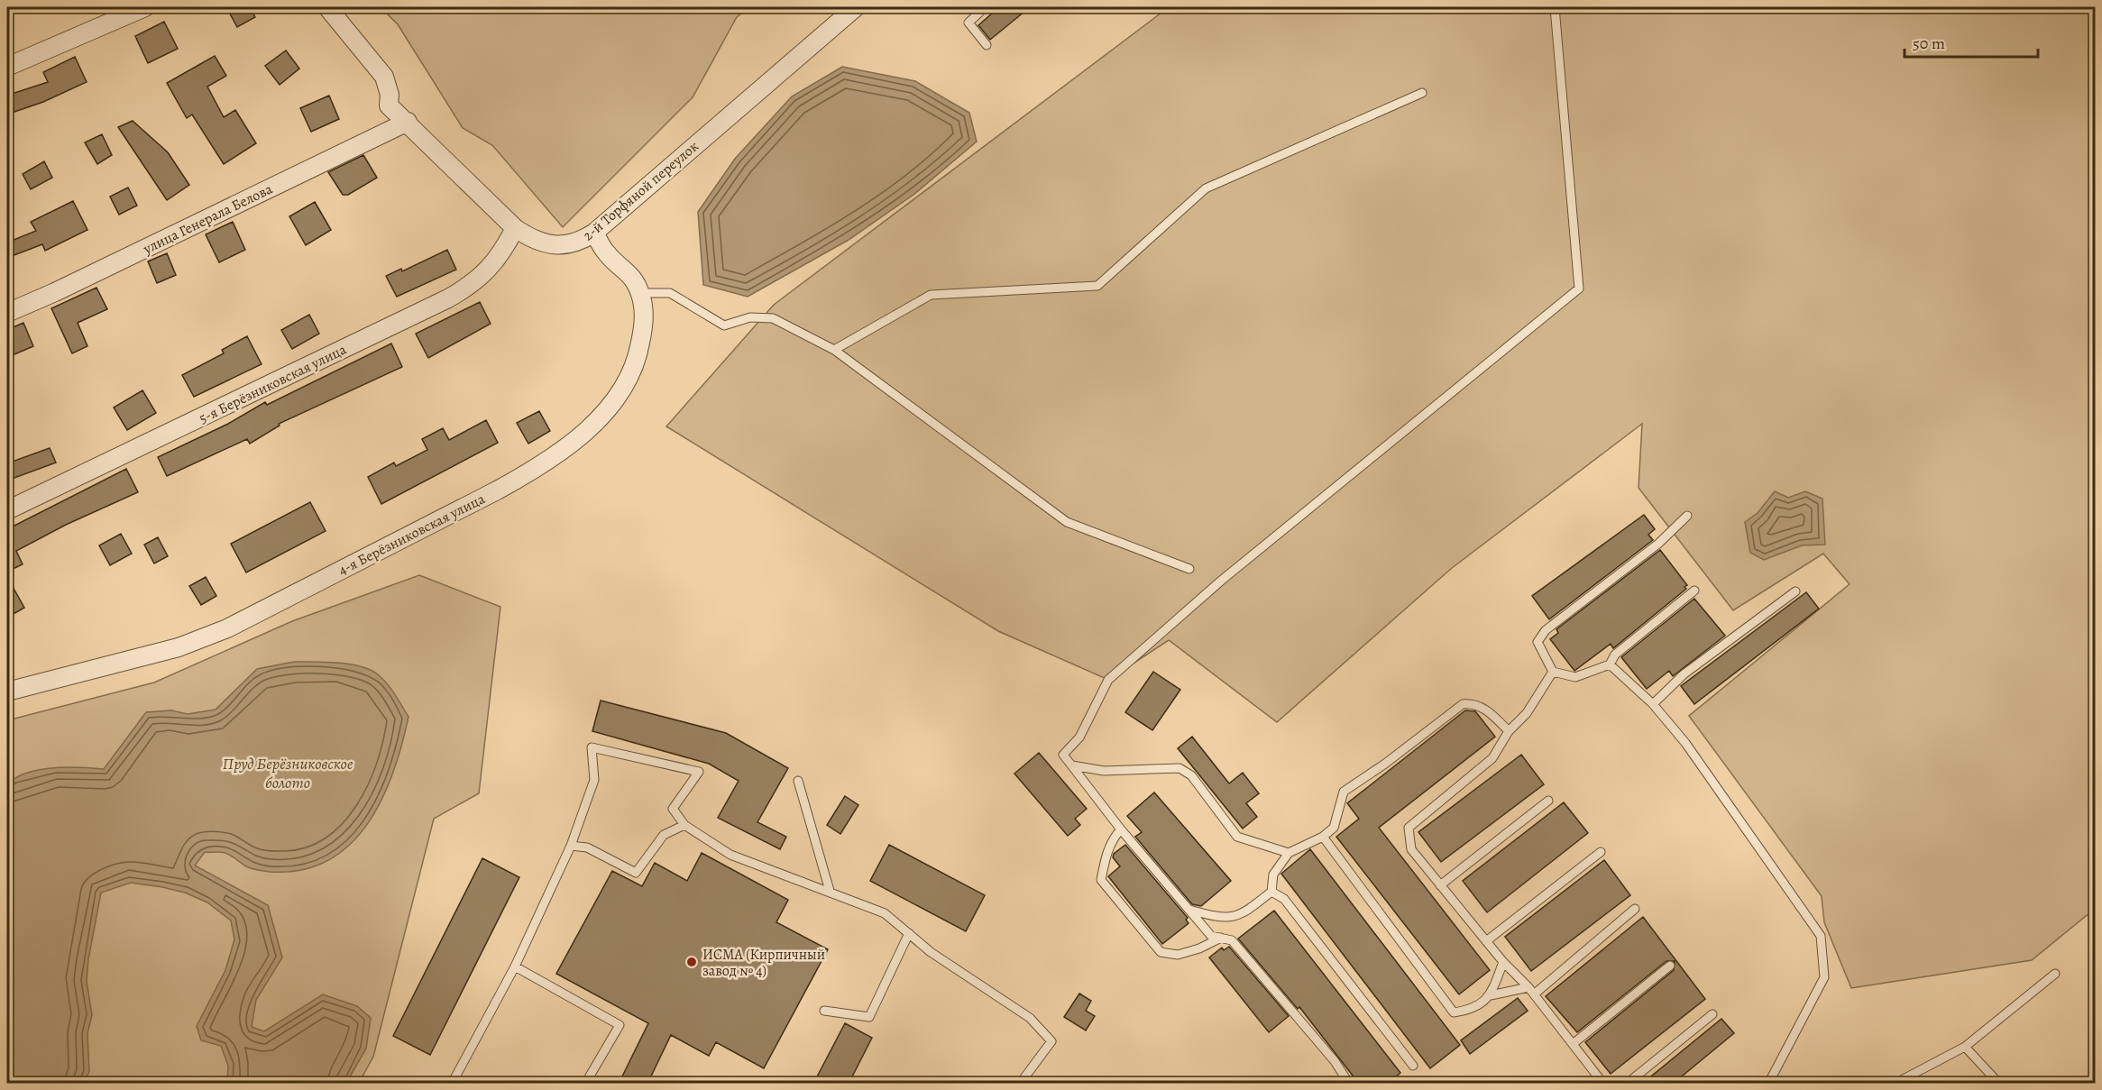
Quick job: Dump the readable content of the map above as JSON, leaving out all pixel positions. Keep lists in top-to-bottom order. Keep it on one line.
{"streets":{"street":["2-й Торфяной переулок","улица Генерала Белова","5-я Берёзниковская улица","4-я Берёзниковская улица"]},"crossings":[["2-й Торфяной переулок","улица Генерала Белова"],["2-й Торфяной переулок","5-я Берёзниковская улица"],["2-й Торфяной переулок","4-я Берёзниковская улица"]],"water":["Пруд Берёзниковское болото"],"places":["ИСМА (Кирпичный завод № 4)"],"scale_bar":"50 m"}
